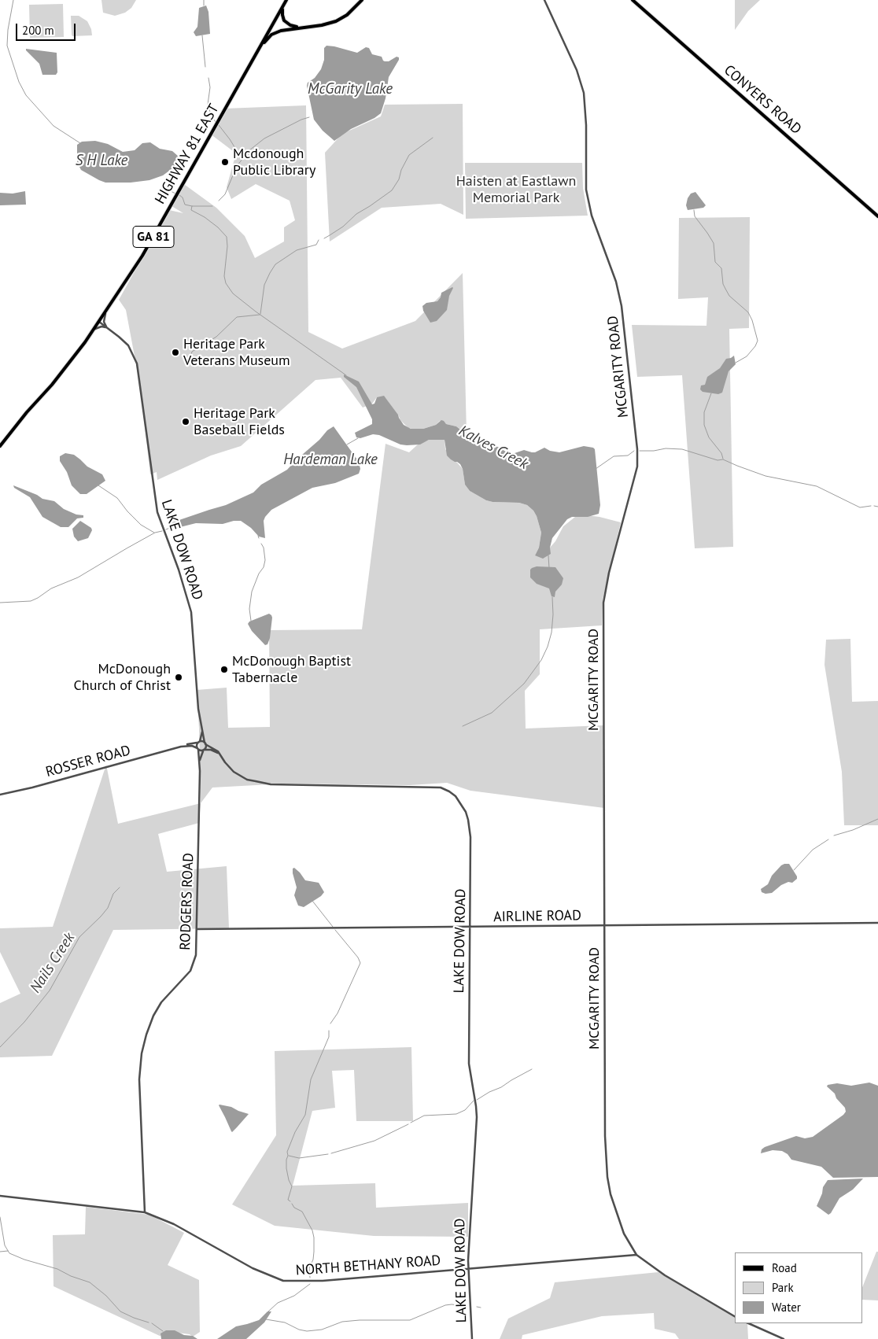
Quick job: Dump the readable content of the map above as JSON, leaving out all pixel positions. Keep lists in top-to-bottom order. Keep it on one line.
{"streets":{"main road":["CONYERS ROAD","HIGHWAY 81 EAST","GA 81"],"street":["MCGARITY ROAD","LAKE DOW ROAD","ROSSER ROAD","RODGERS ROAD","AIRLINE ROAD","NORTH BETHANY ROAD"]},"crossings":[["HIGHWAY 81 EAST","GA 81"],["HIGHWAY 81 EAST","LAKE DOW ROAD"],["MCGARITY ROAD","AIRLINE ROAD"],["MCGARITY ROAD","NORTH BETHANY ROAD"],["LAKE DOW ROAD","ROSSER ROAD"],["LAKE DOW ROAD","RODGERS ROAD"],["LAKE DOW ROAD","AIRLINE ROAD"],["LAKE DOW ROAD","NORTH BETHANY ROAD"],["ROSSER ROAD","RODGERS ROAD"],["RODGERS ROAD","AIRLINE ROAD"],["RODGERS ROAD","NORTH BETHANY ROAD"]],"water":["McGarity Lake","S H Lake","Kalves Creek","Hardeman Lake","Nails Creek"],"parks":["Haisten at Eastlawn Memorial Park"],"places":["Mcdonough Public Library","Heritage Park Veterans Museum","Heritage Park Baseball Fields","McDonough Baptist Tabernacle","McDonough Church of Christ"],"legend":["Road","Park","Water"],"scale_bar":"200 m"}
